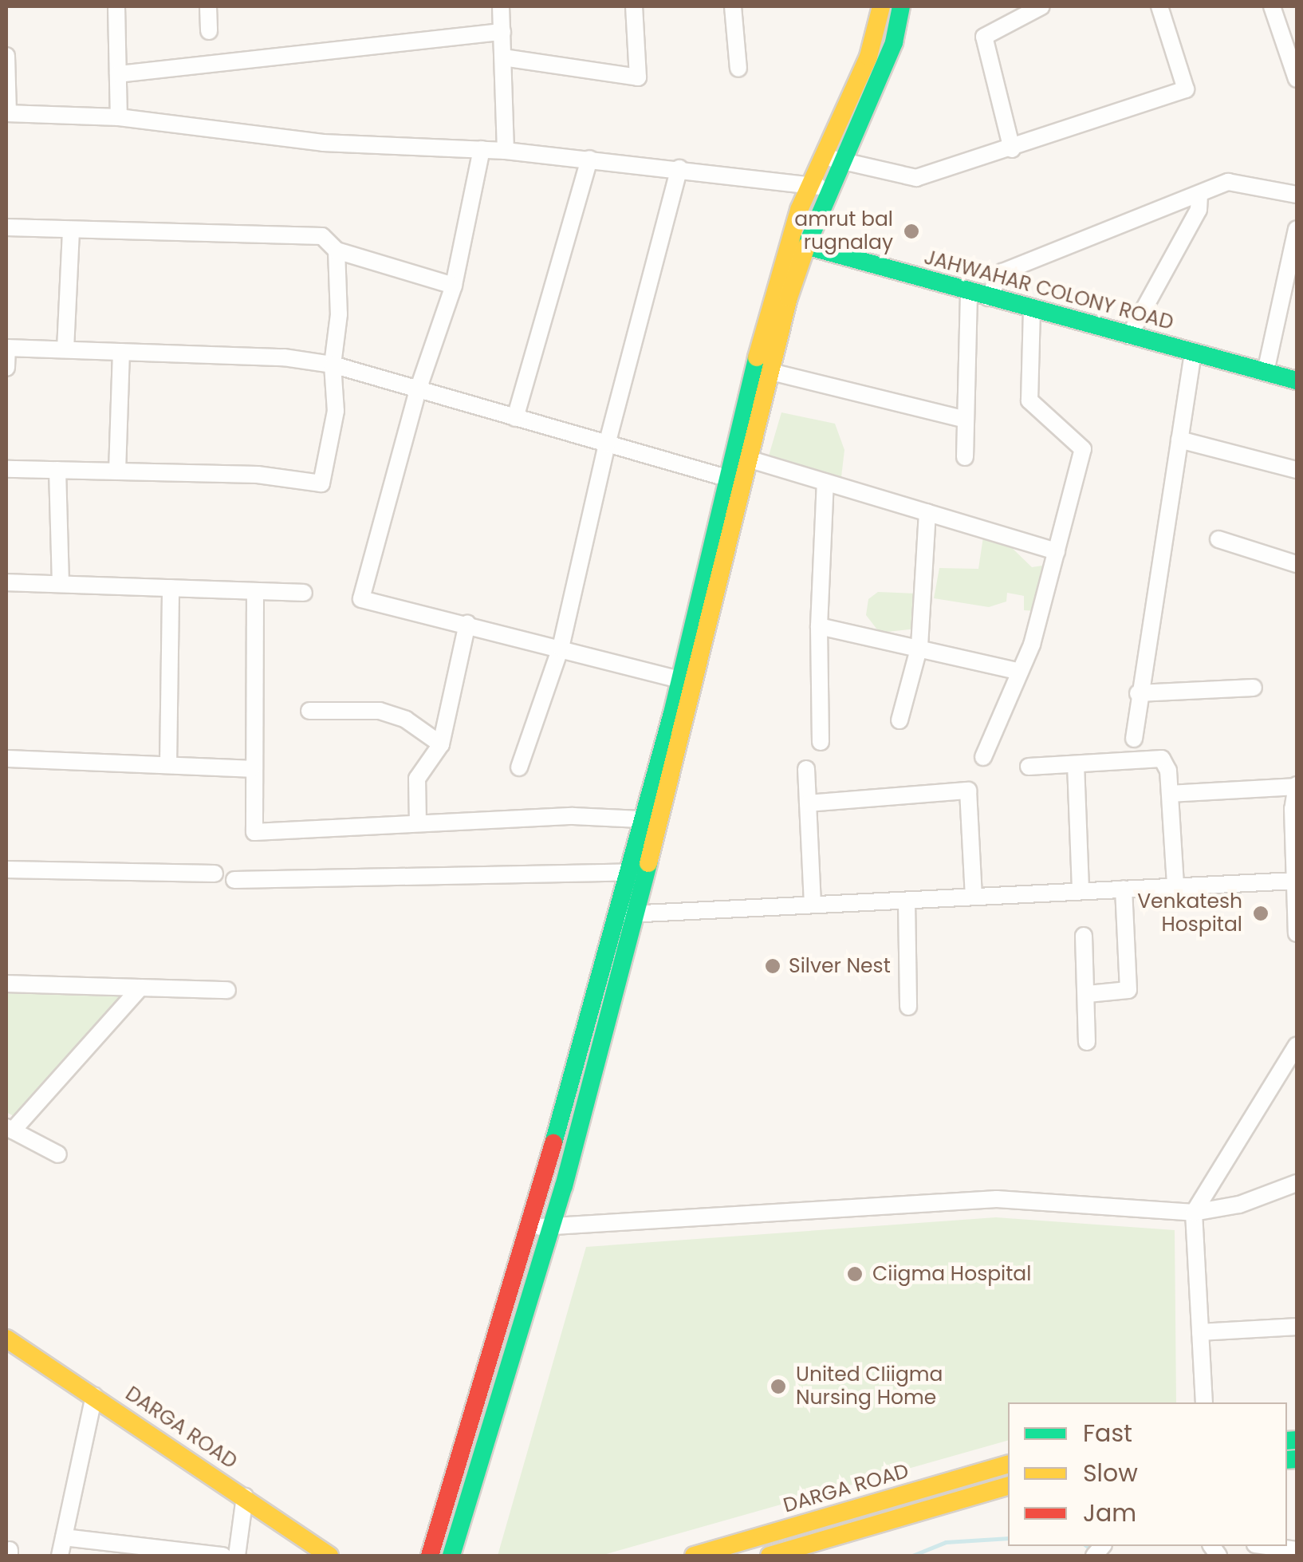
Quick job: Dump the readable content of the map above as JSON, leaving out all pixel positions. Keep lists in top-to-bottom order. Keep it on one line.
{"streets":{"main road":["JAHWAHAR COLONY ROAD","DARGA ROAD"]},"places":["amrut bal rugnalay","Venkatesh Hospital","Silver Nest","Ciigma Hospital","United CIiigma Nursing Home"],"legend":["Fast","Slow","Jam"]}
